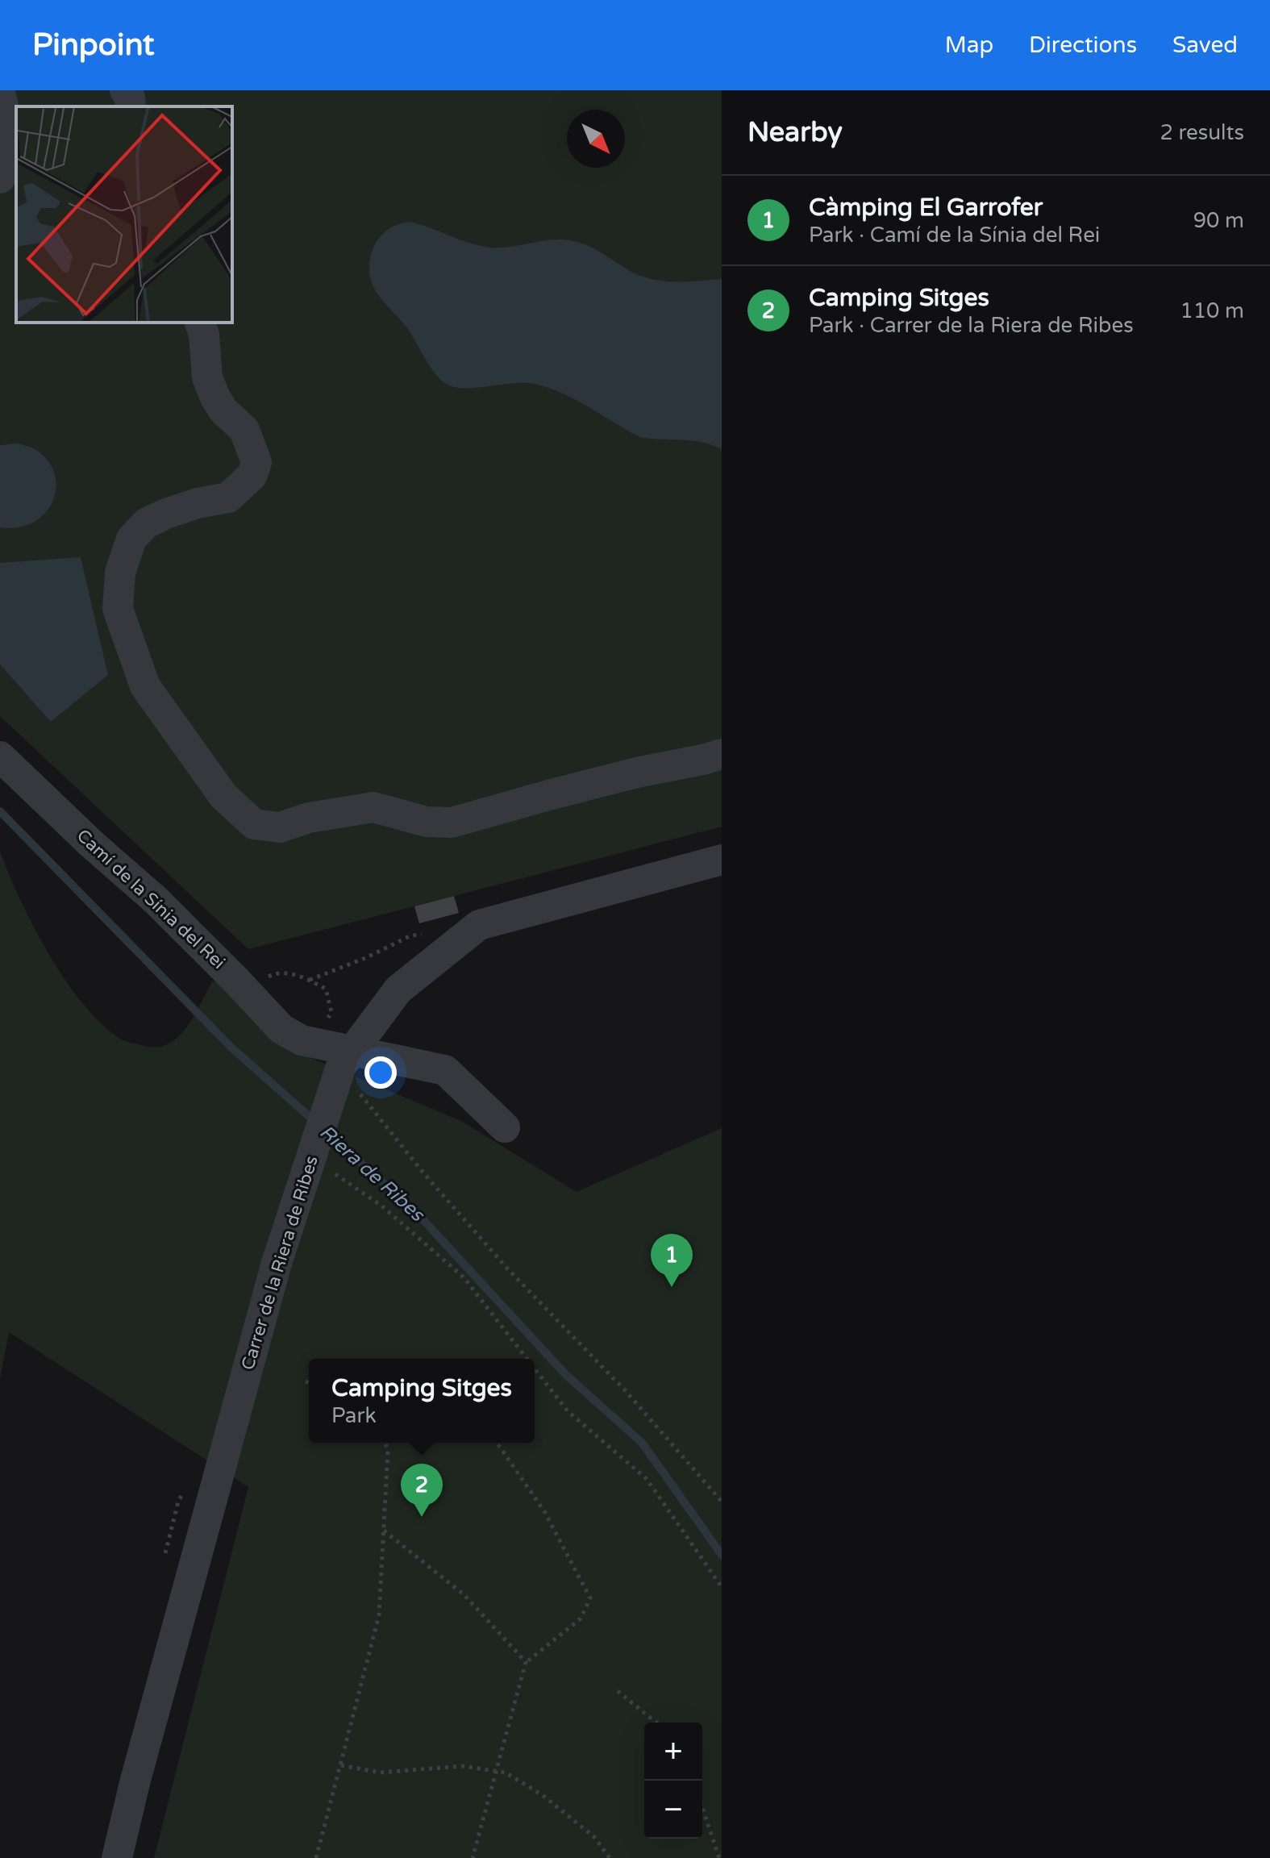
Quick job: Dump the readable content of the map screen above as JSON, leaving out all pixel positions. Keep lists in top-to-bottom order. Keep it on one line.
{"streets":{"street":["Camí de la Sínia del Rei","Carrer de la Riera de Ribes"]},"water":["Riera de Ribes"],"north":"bottom right","page":{"header":"Pinpoint","nav":["Map","Directions","Saved"],"heading":["Nearby","2 results"],"list":[{"mark":"1","name":"Càmping El Garrofer","note":"Park · Camí de la Sínia del Rei","value":"90 m"},{"mark":"2","name":"Camping Sitges","note":"Park · Carrer de la Riera de Ribes","value":"110 m"}],"pins":["1","2"],"popup":["Camping Sitges","Park"],"map_buttons":["+","−"]}}
